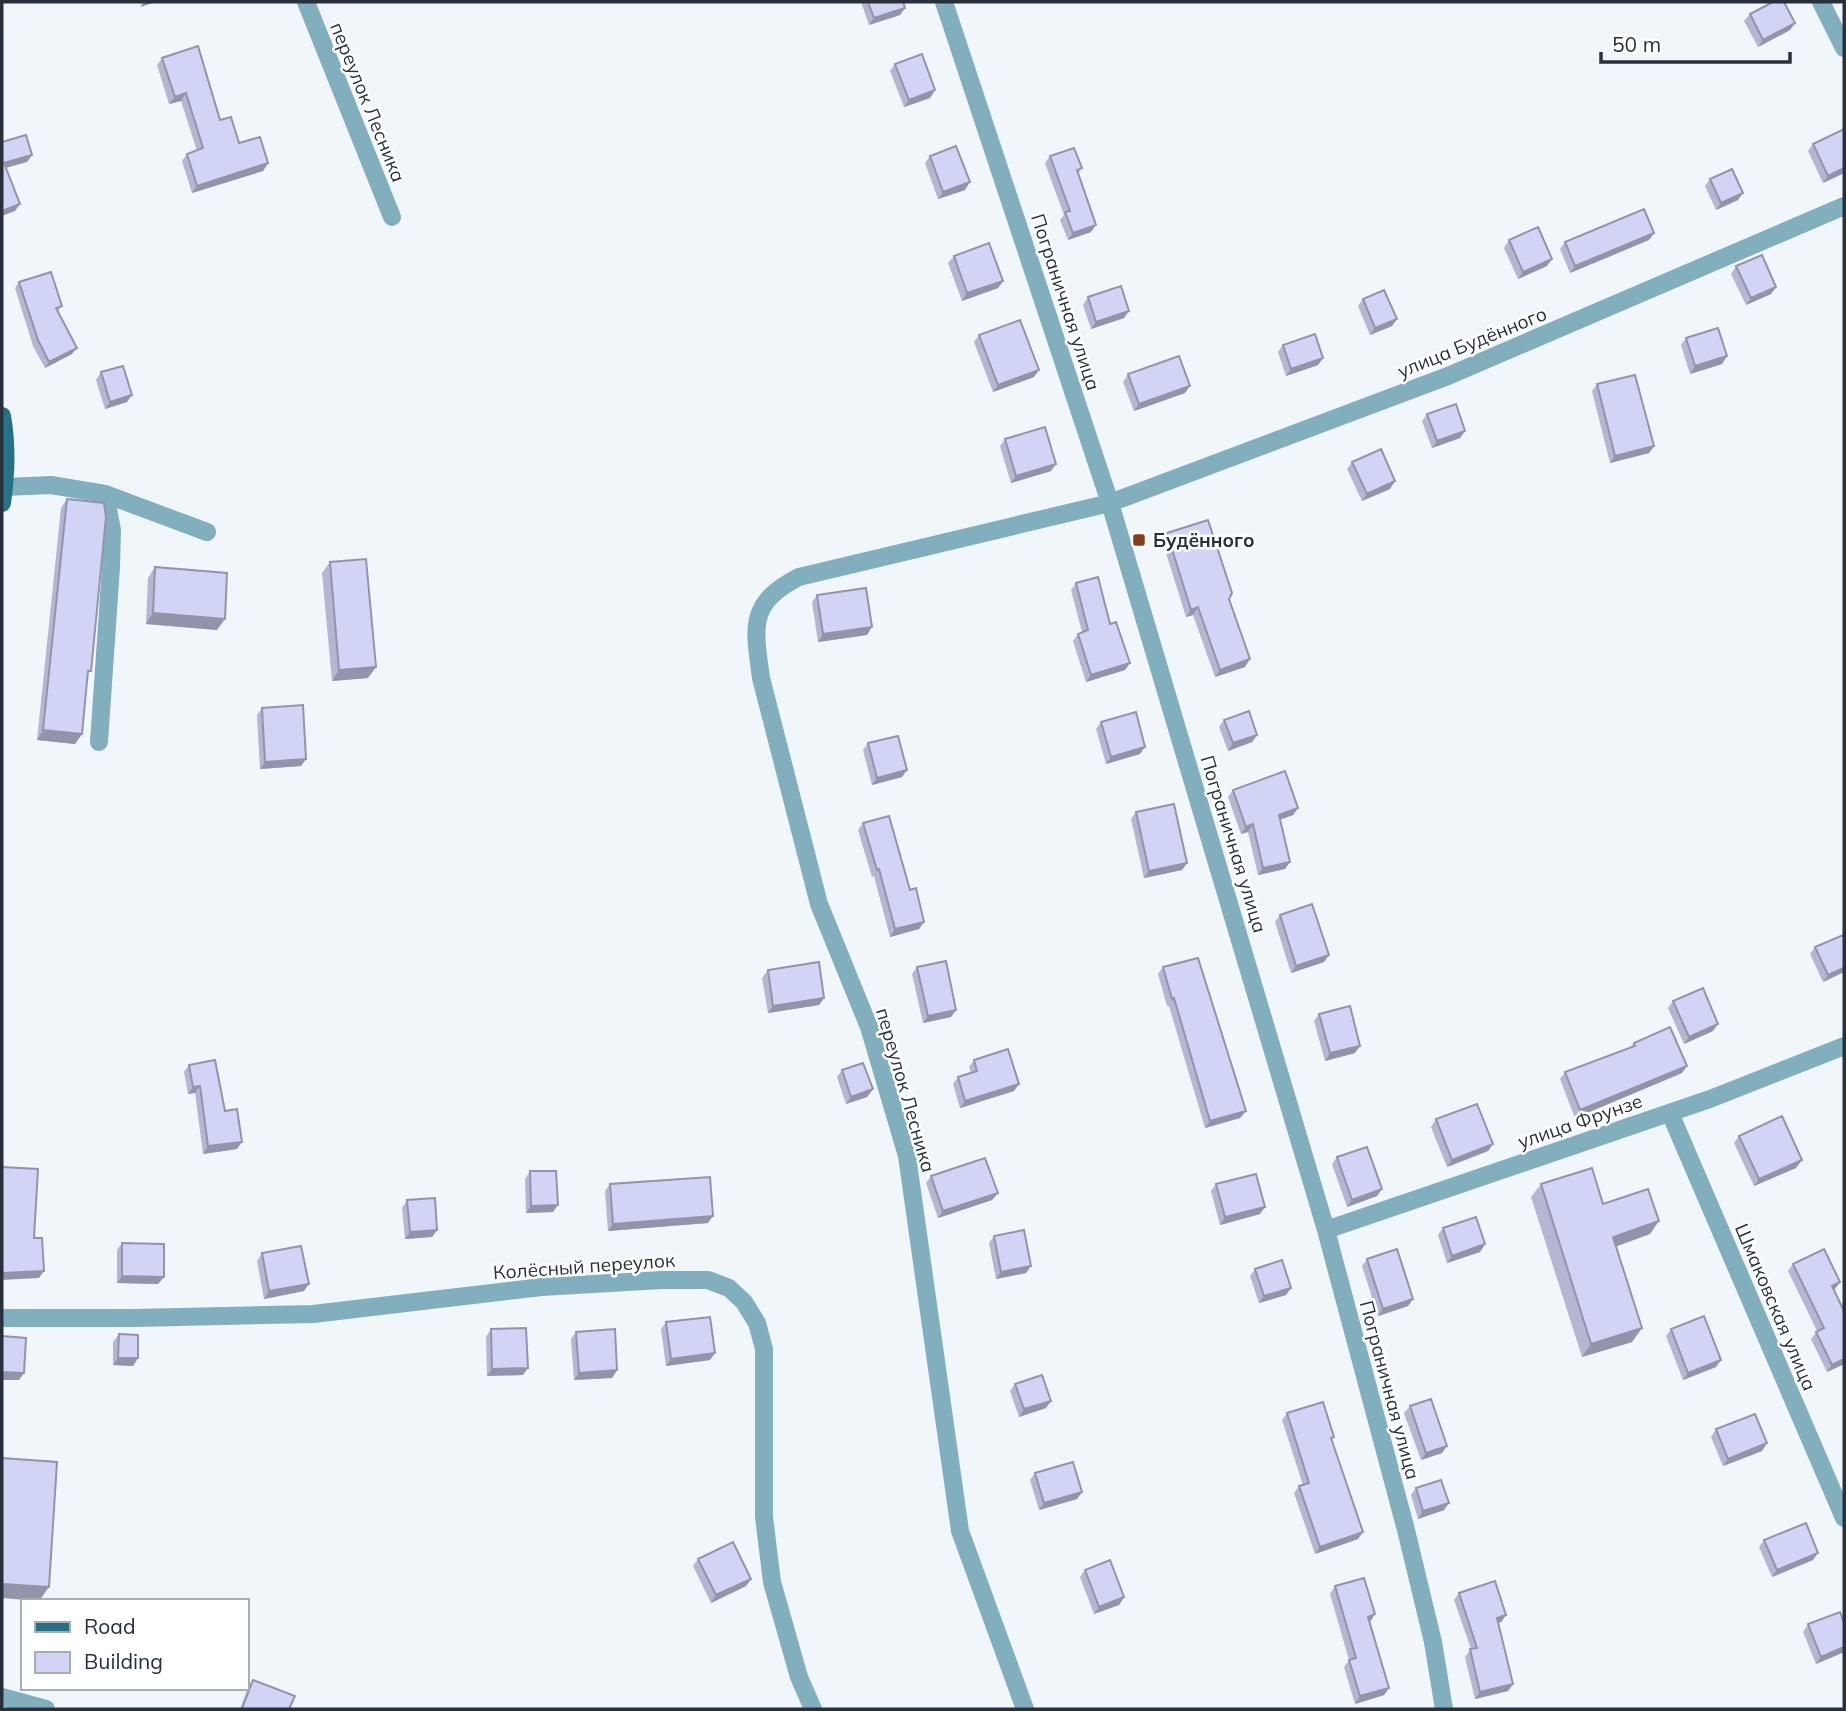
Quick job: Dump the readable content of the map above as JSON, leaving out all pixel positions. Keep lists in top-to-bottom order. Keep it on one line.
{"streets":{"street":["переулок Лесника","Пограничная улица","улица Будённого","улица Фрунзе","Колёсный переулок","Шмаковская улица"]},"crossings":[["переулок Лесника","улица Будённого"],["Пограничная улица","улица Будённого"],["Пограничная улица","улица Фрунзе"],["улица Фрунзе","Шмаковская улица"]],"places":{"transit":["Будённого"]},"legend":["Road","Building"],"scale_bar":"50 m"}
